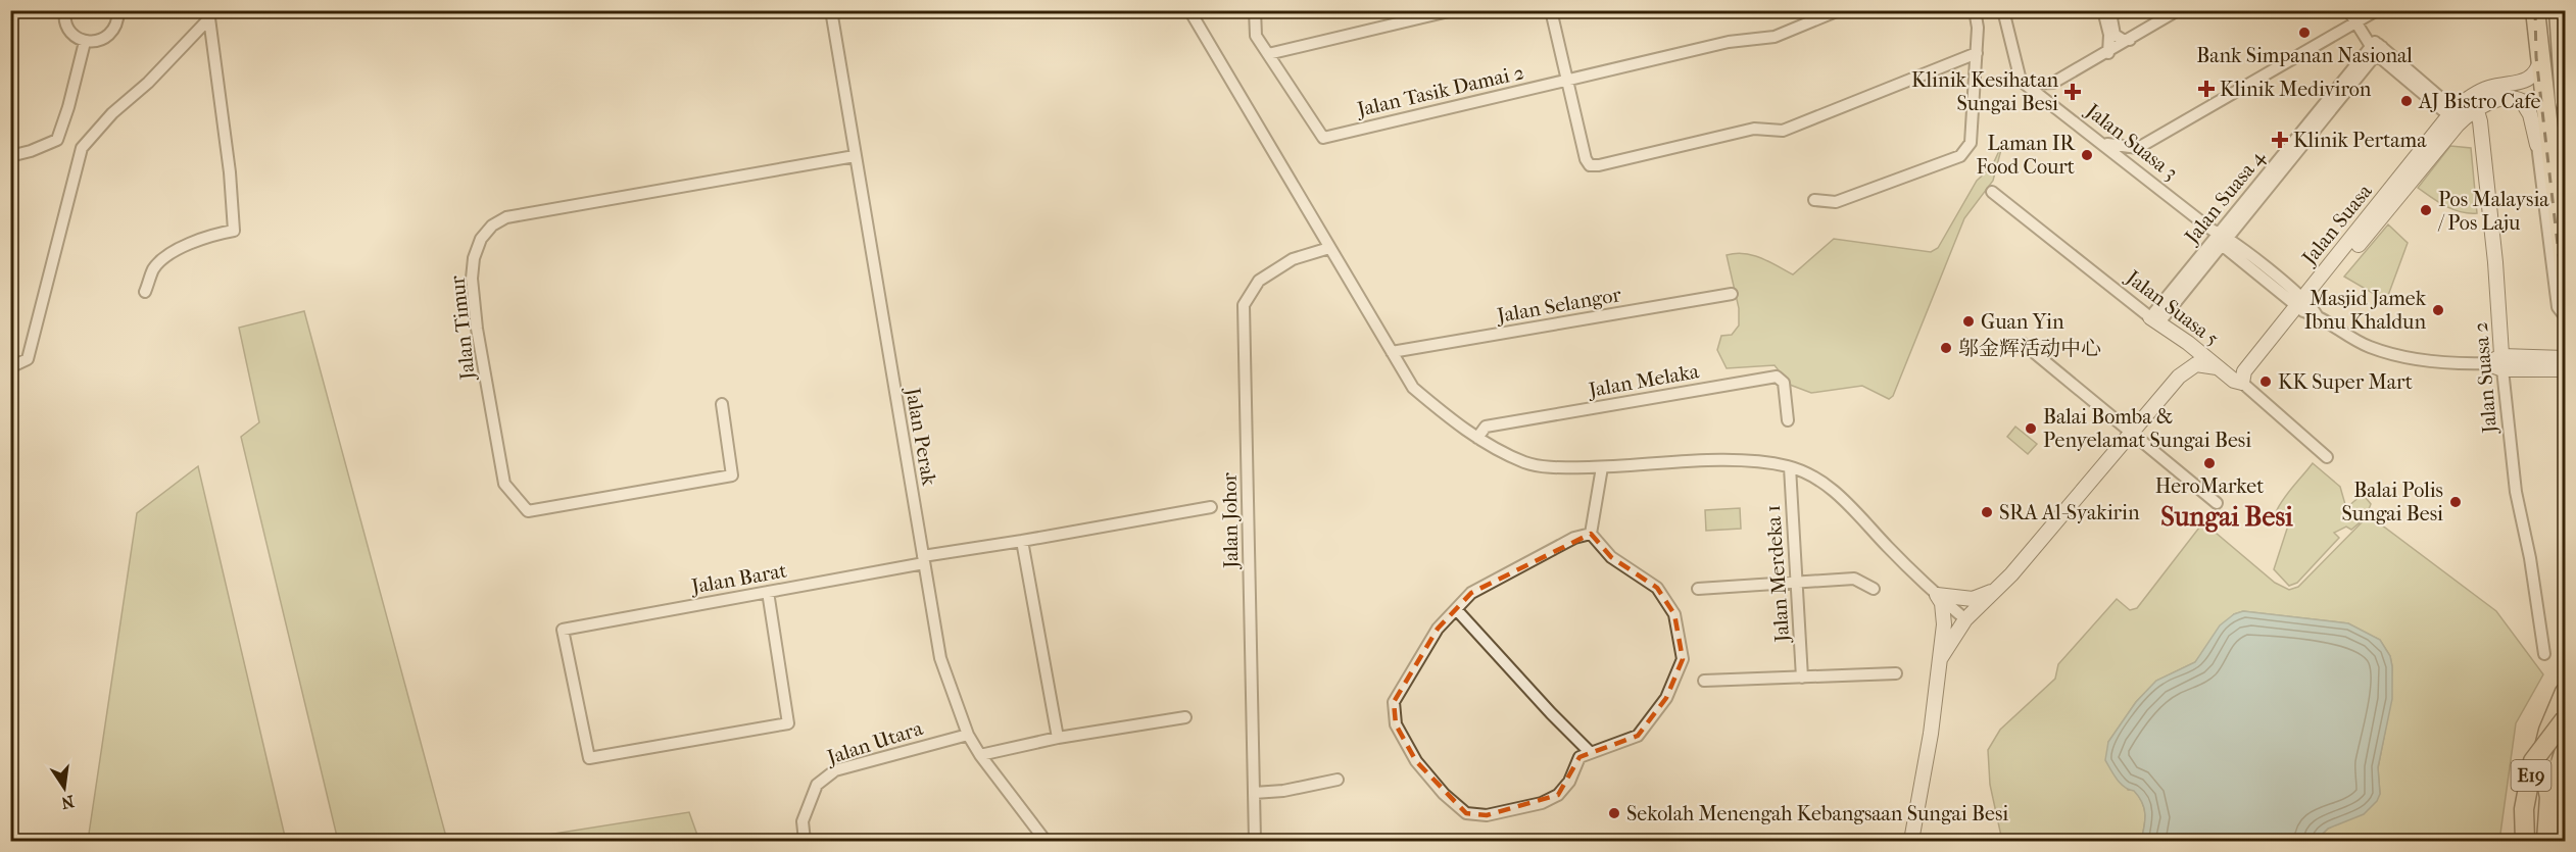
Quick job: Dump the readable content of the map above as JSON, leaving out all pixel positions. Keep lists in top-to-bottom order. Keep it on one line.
{"streets":{"highway":["E19"],"street":["Jalan Tasik Damai 2","Jalan Suasa 3","Jalan Suasa 4","Jalan Suasa","Jalan Selangor","Jalan Suasa 5","Jalan Timur","Jalan Suasa 2","Jalan Melaka","Jalan Perak","Jalan Johor","Jalan Merdeka 1","Jalan Barat","Jalan Utara"]},"crossings":[["Jalan Suasa 3","Jalan Suasa 4"],["Jalan Suasa 3","Jalan Suasa"],["Jalan Suasa 3","Jalan Suasa 2"],["Jalan Suasa 4","Jalan Suasa 5"],["Jalan Suasa","Jalan Suasa 5"],["Jalan Suasa","Jalan Suasa 2"],["Jalan Timur","Jalan Perak"],["Jalan Perak","Jalan Barat"],["Jalan Perak","Jalan Utara"]],"districts":["Sungai Besi"],"places":{"other":["Bank Simpanan Nasional","AJ Bistro Cafe","Laman IR Food Court","Pos Malaysia / Pos Laju","Masjid Jamek Ibnu Khaldun","Guan Yin","邬金辉活动中心","KK Super Mart","Balai Bomba & Penyelamat Sungai Besi","HeroMarket","Balai Polis Sungai Besi","SRA Al-Syakirin","Sekolah Menengah Kebangsaan Sungai Besi"],"health":["Klinik Mediviron","Klinik Kesihatan Sungai Besi","Klinik Pertama"]},"north":"bottom"}
